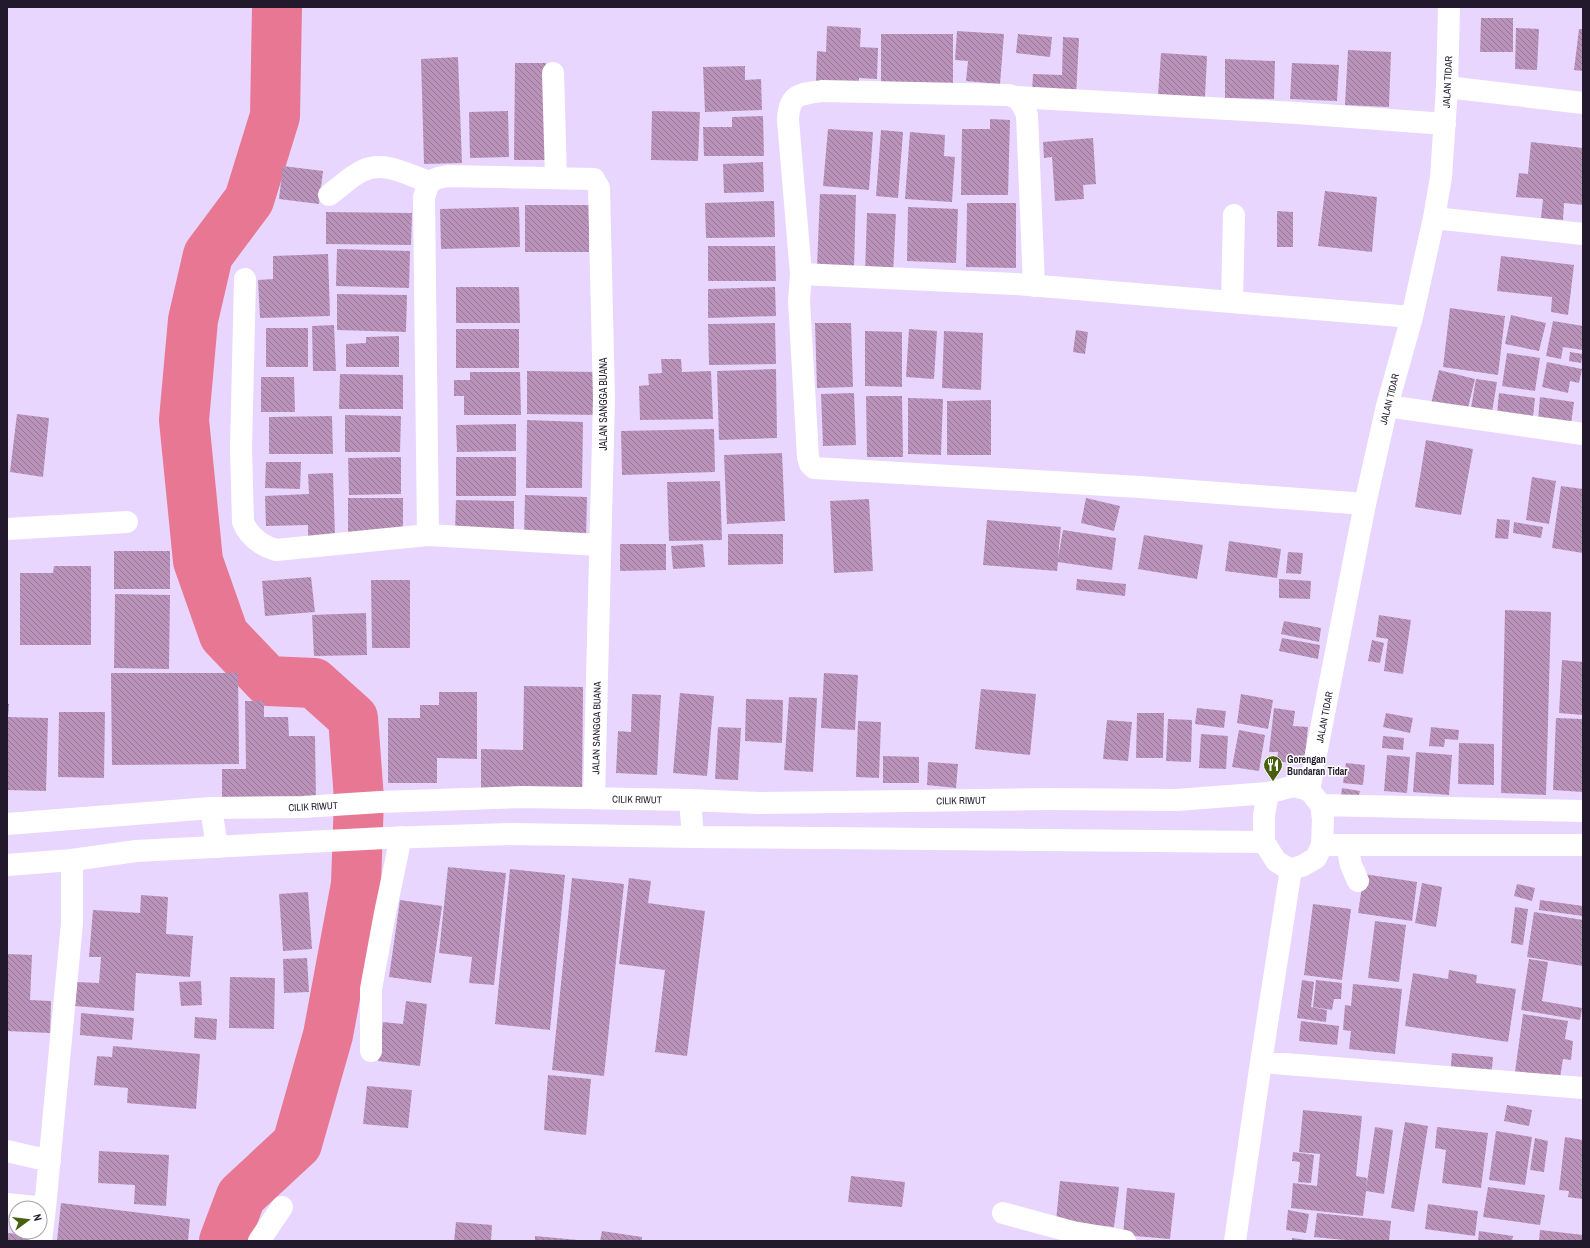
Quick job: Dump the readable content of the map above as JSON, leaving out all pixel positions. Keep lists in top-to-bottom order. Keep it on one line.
{"streets":{"street":["JALAN TIDAR","JALAN SANGGA BUANA","CILIK RIWUT"]},"crossings":[["JALAN TIDAR","CILIK RIWUT"],["JALAN SANGGA BUANA","CILIK RIWUT"]],"places":{"restaurant":["Gorengan Bundaran Tidar"]},"north":"right"}
